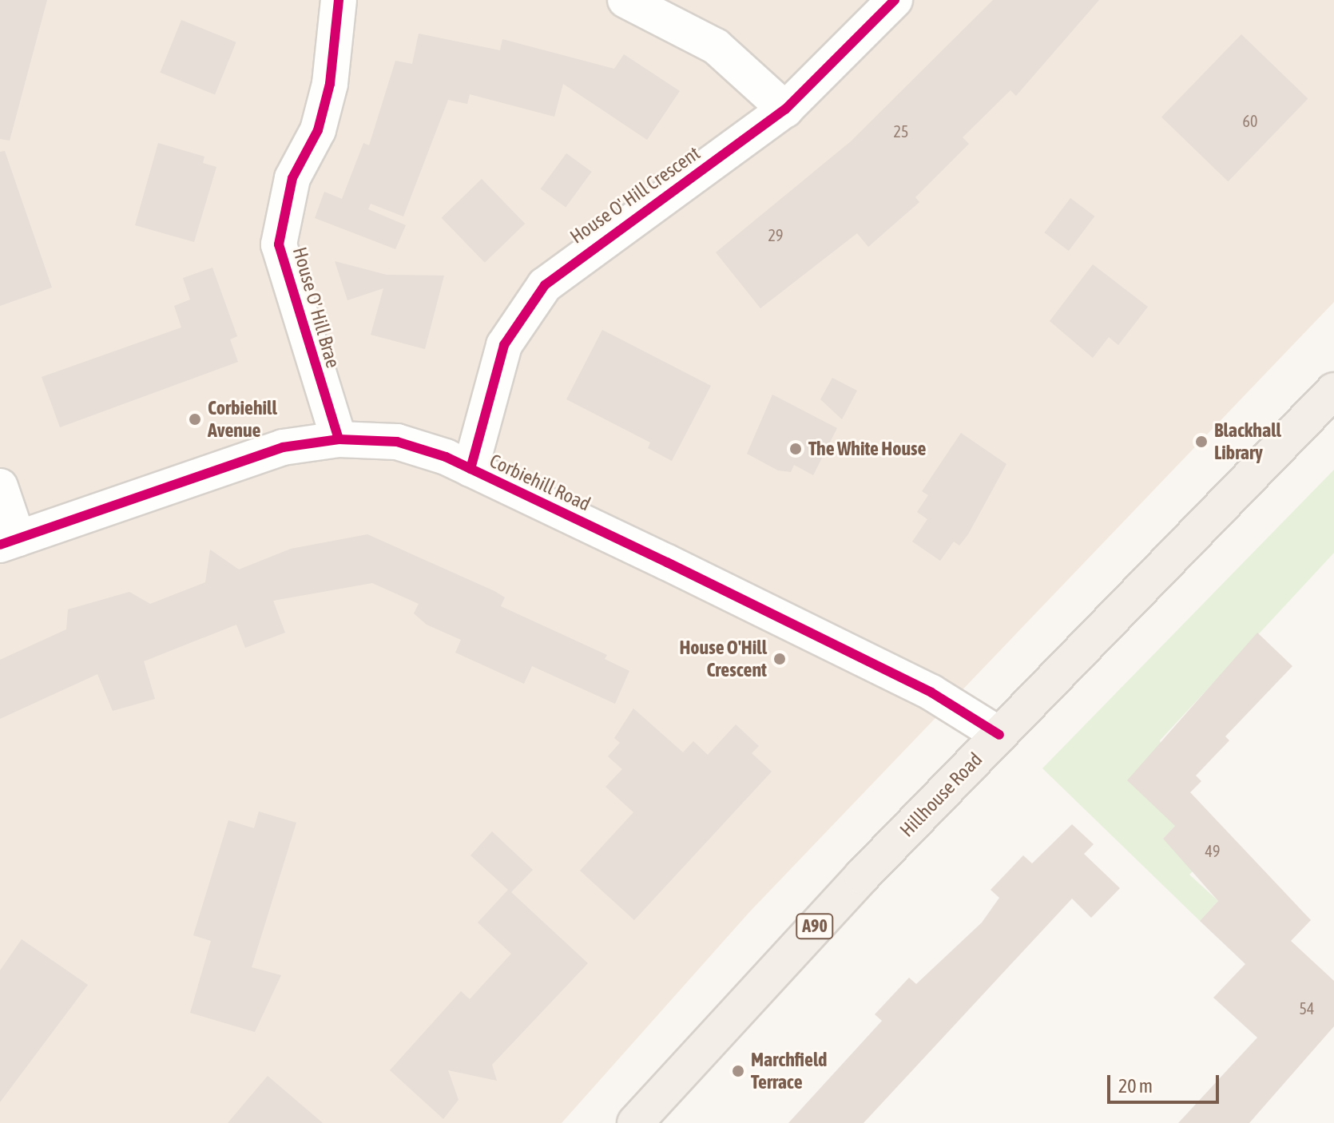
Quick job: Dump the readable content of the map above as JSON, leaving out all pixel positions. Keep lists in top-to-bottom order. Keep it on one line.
{"streets":{"main road":["Hillhouse Road","A90"],"street":["House O' Hill Crescent","House O' Hill Brae","Corbiehill Road"]},"crossings":[["House O' Hill Crescent","Corbiehill Road"],["House O' Hill Brae","Corbiehill Road"],["Corbiehill Road","Hillhouse Road"]],"places":["Corbiehill Avenue","Blackhall Library","The White House","House O'Hill Crescent","Marchfield Terrace"],"house_numbers":["60","25","29","49","54"],"scale_bar":"20 m"}
